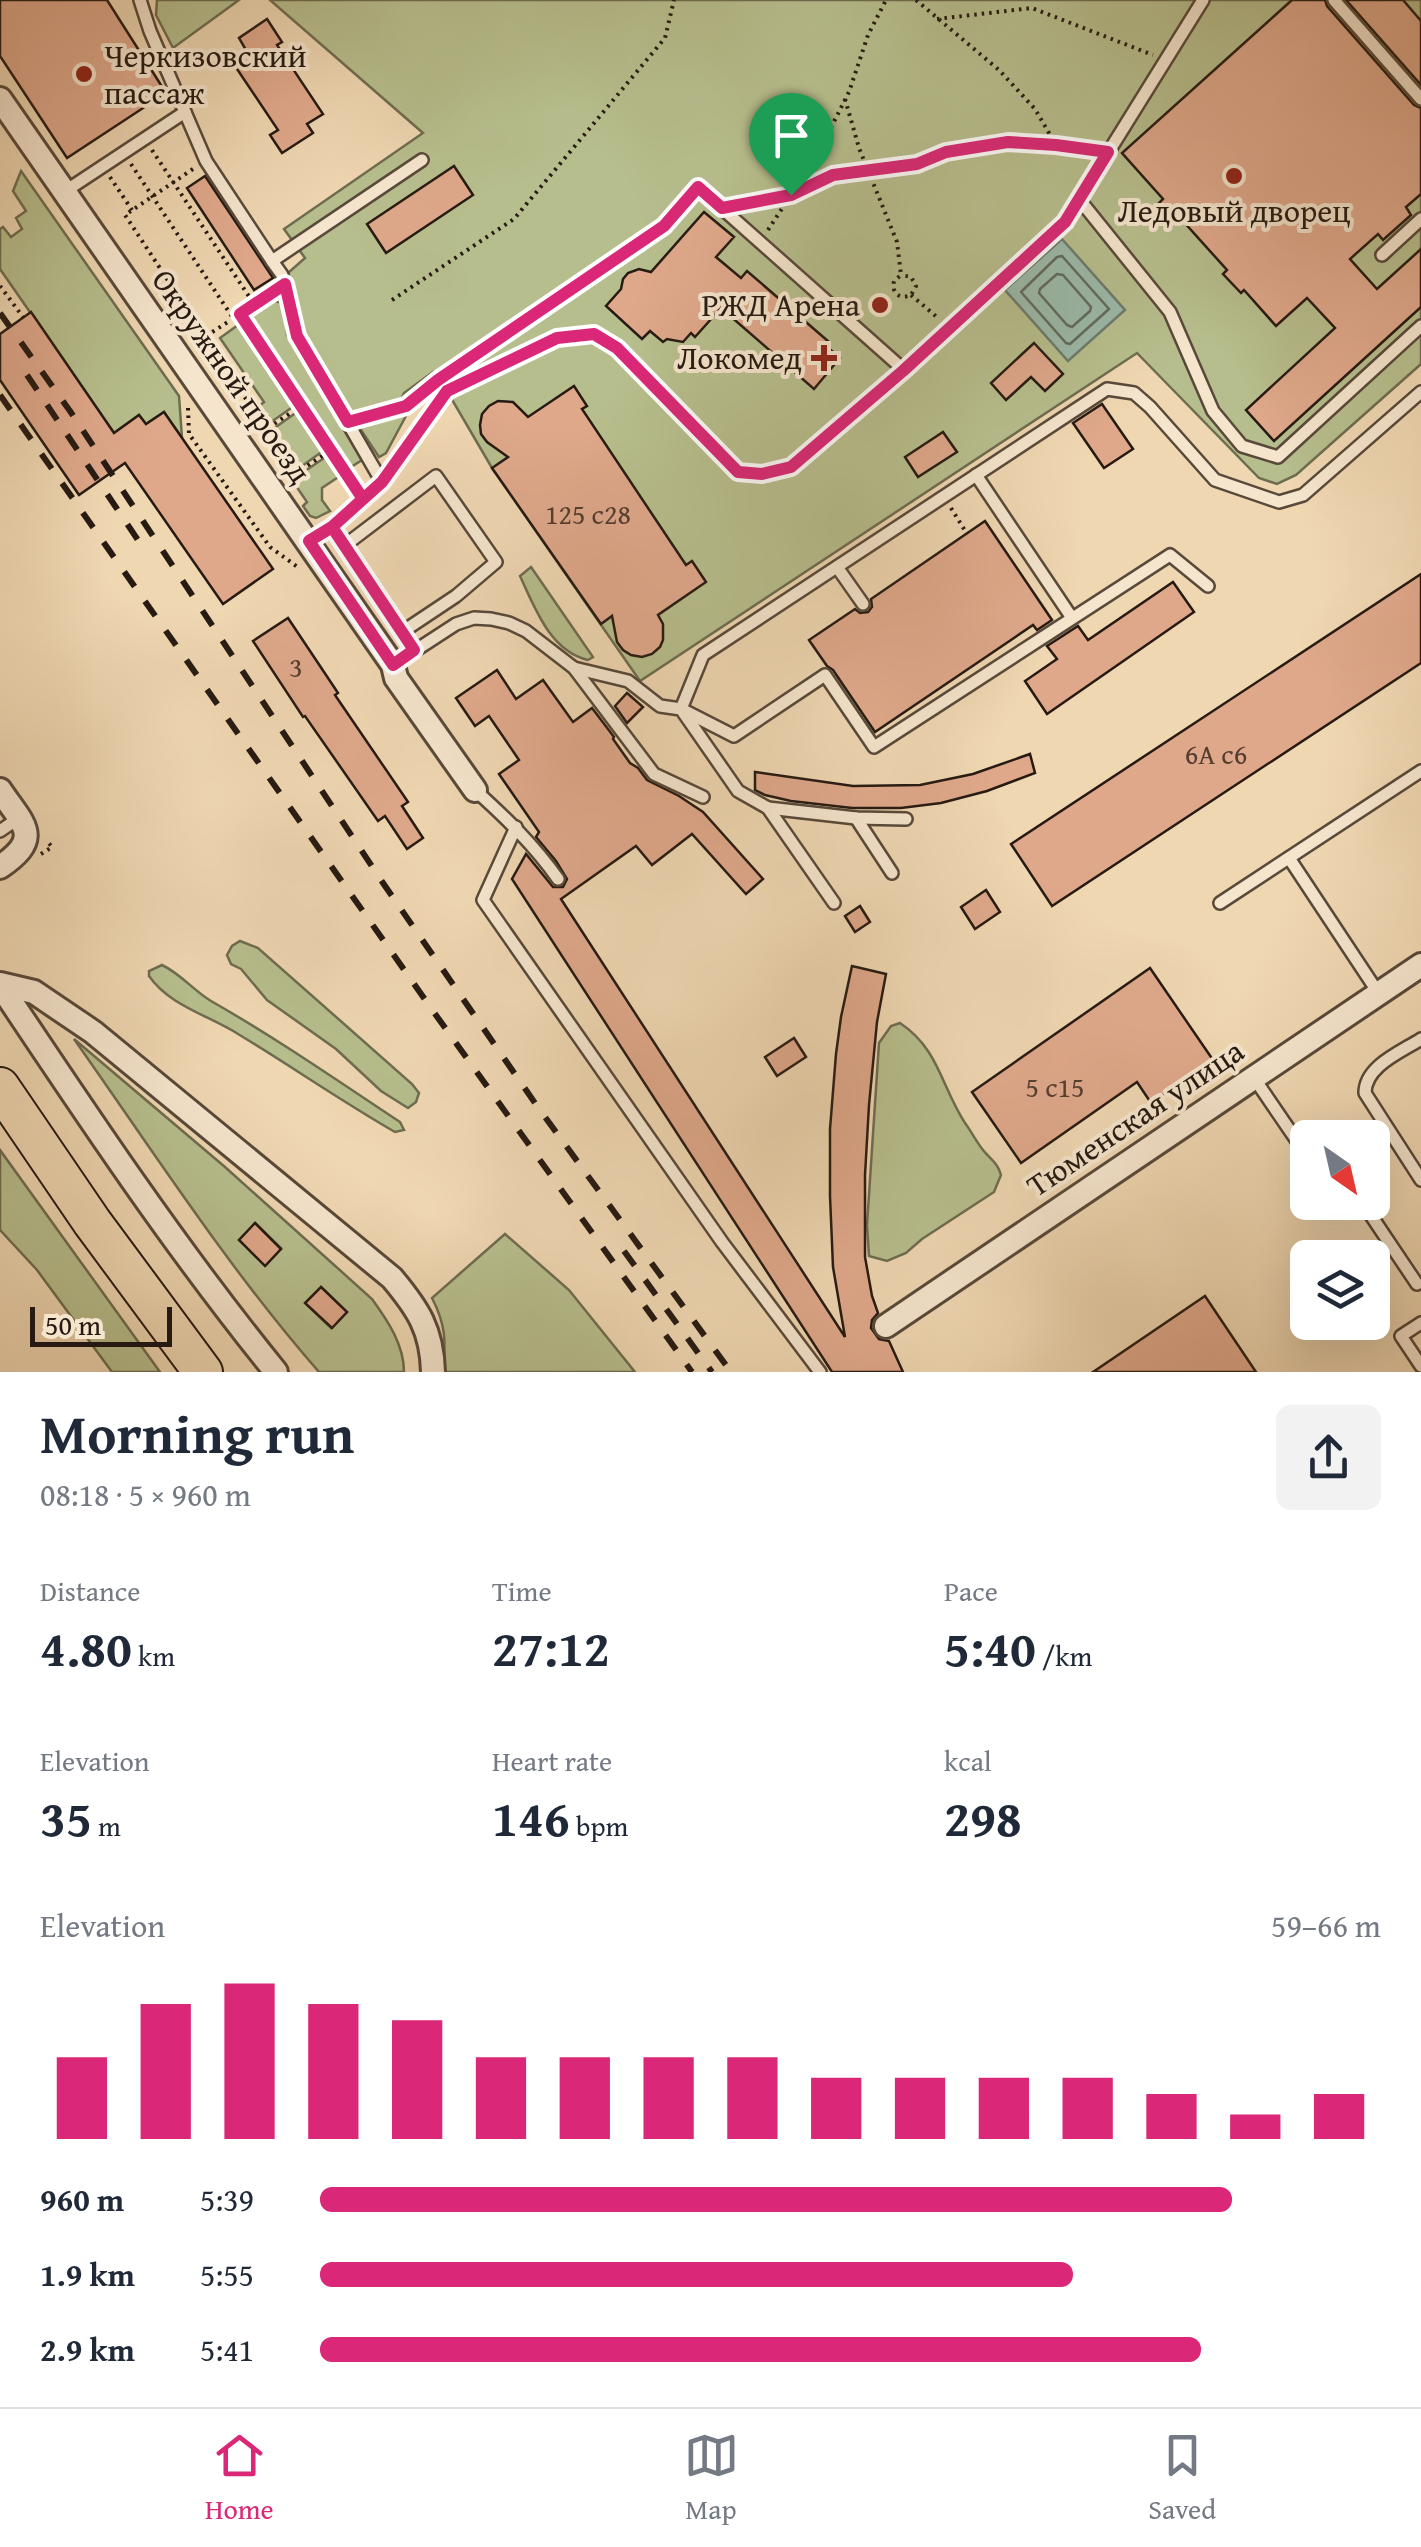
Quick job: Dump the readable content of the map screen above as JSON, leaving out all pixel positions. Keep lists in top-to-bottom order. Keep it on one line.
{"streets":{"street":["Окружной проезд","Тюменская улица"]},"places":{"other":["Черкизовский пассаж","Ледовый дворец","РЖД Арена"],"health":["Локомед"]},"house_numbers":["125 с28","3","6А с6","5 с15"],"scale_bar":"50 m","north":"bottom right","page":{"scale":"50 m","heading":["Morning run","08:18 · 5 × 960 m"],"stats":[["Distance","4.80 km"],["Time","27:12"],["Pace","5:40 /km"],["Elevation","35 m"],["Heart rate","146 bpm"],["kcal","298"]],"chart":["Elevation","59–66 m"],"list":[{"name":"960 m","note":"5:39"},{"name":"1.9 km","note":"5:55"},{"name":"2.9 km","note":"5:41"}],"tabs":["Home","Map","Saved"]}}
